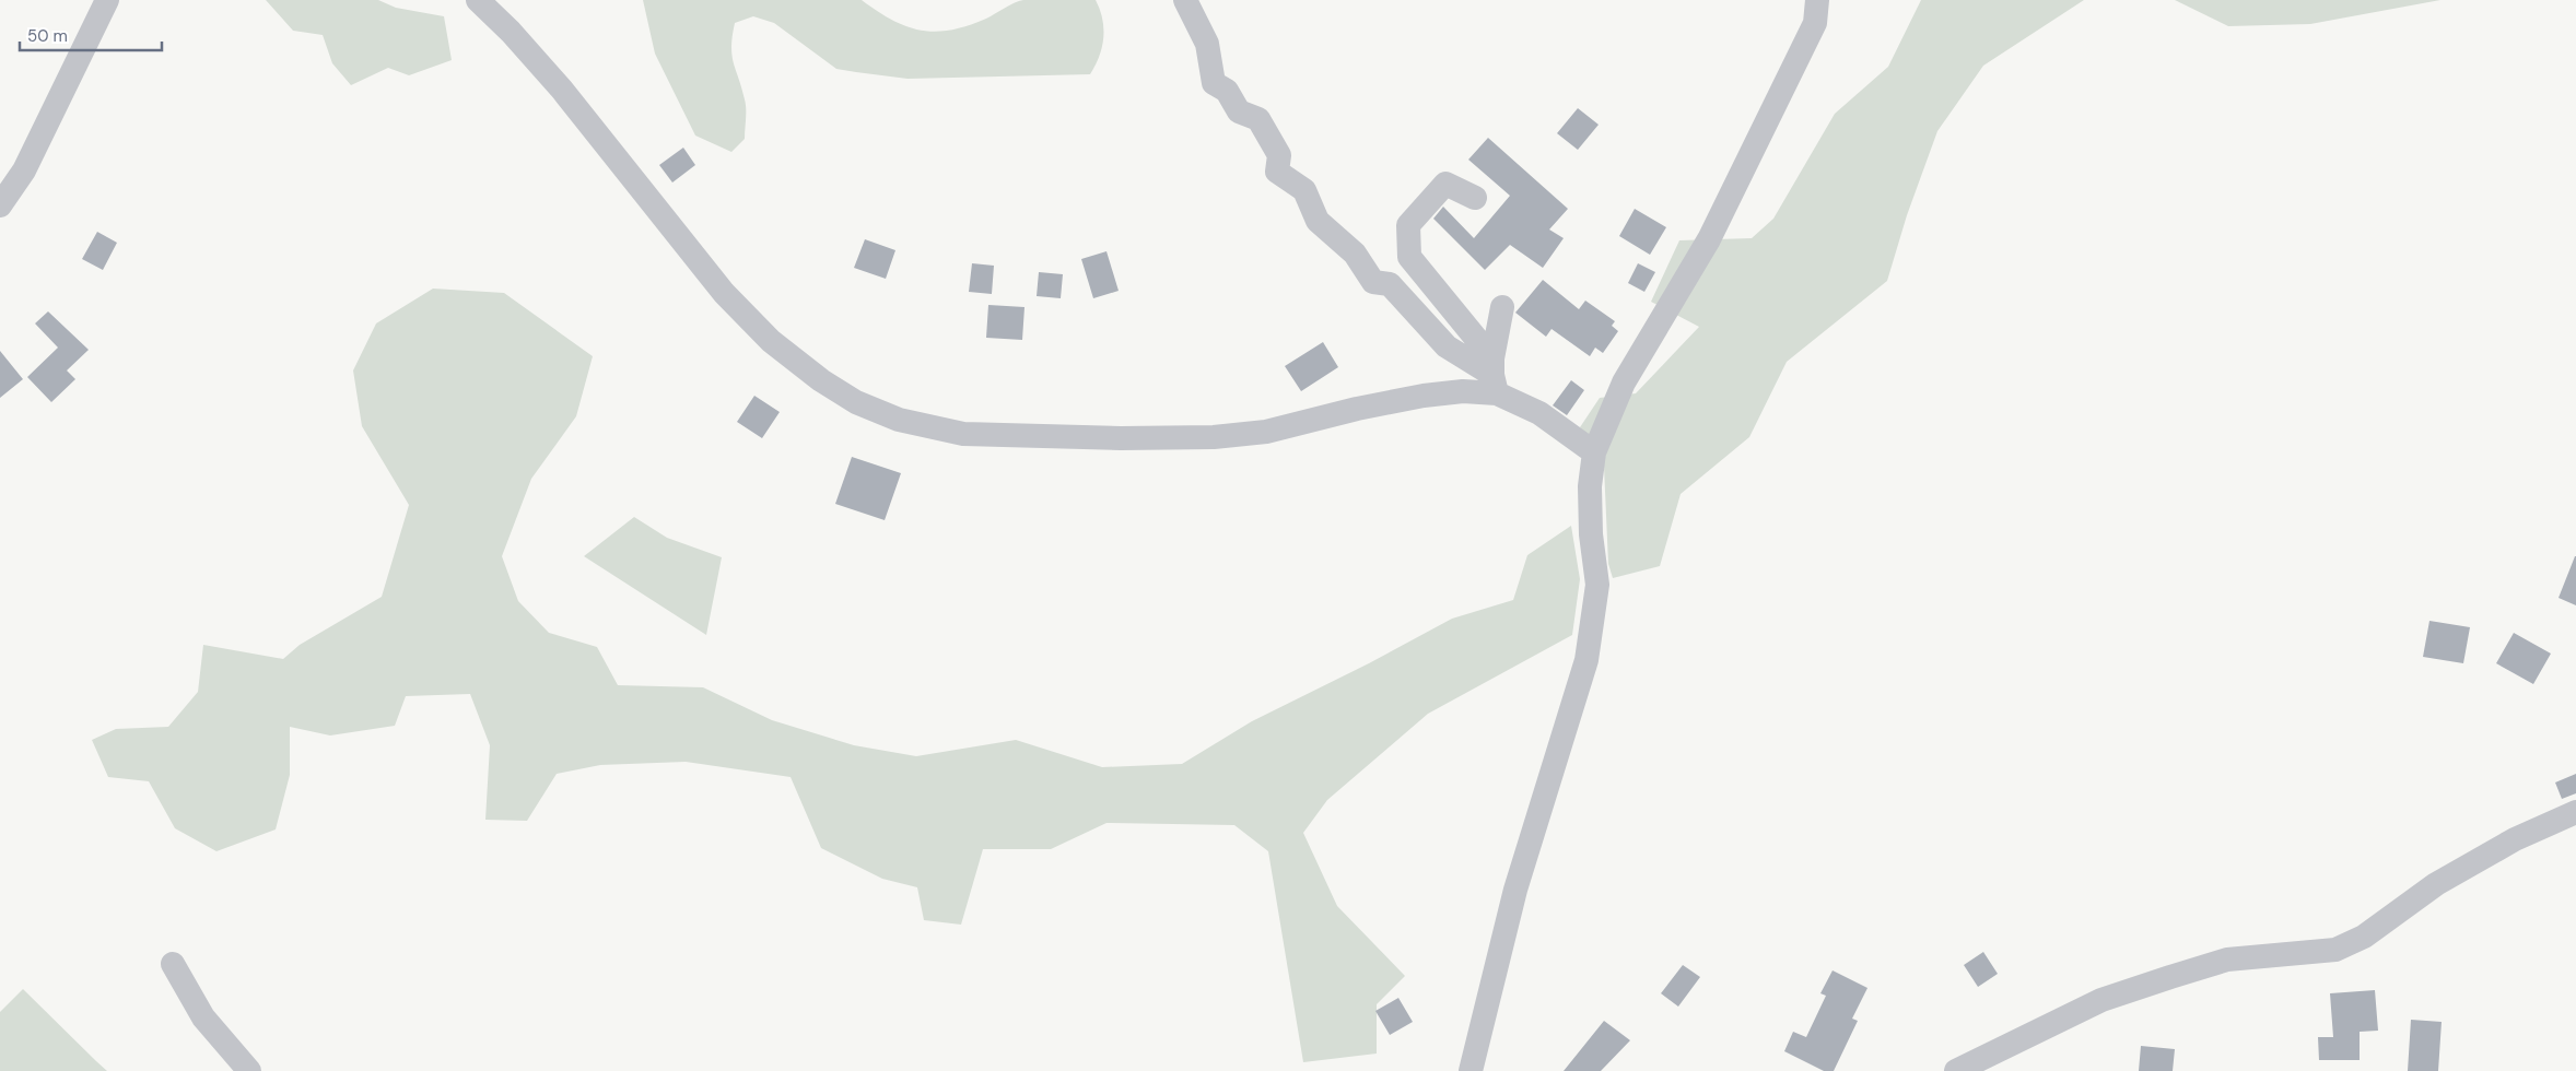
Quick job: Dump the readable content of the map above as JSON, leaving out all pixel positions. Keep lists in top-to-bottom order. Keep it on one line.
{"scale_bar":"50 m"}
